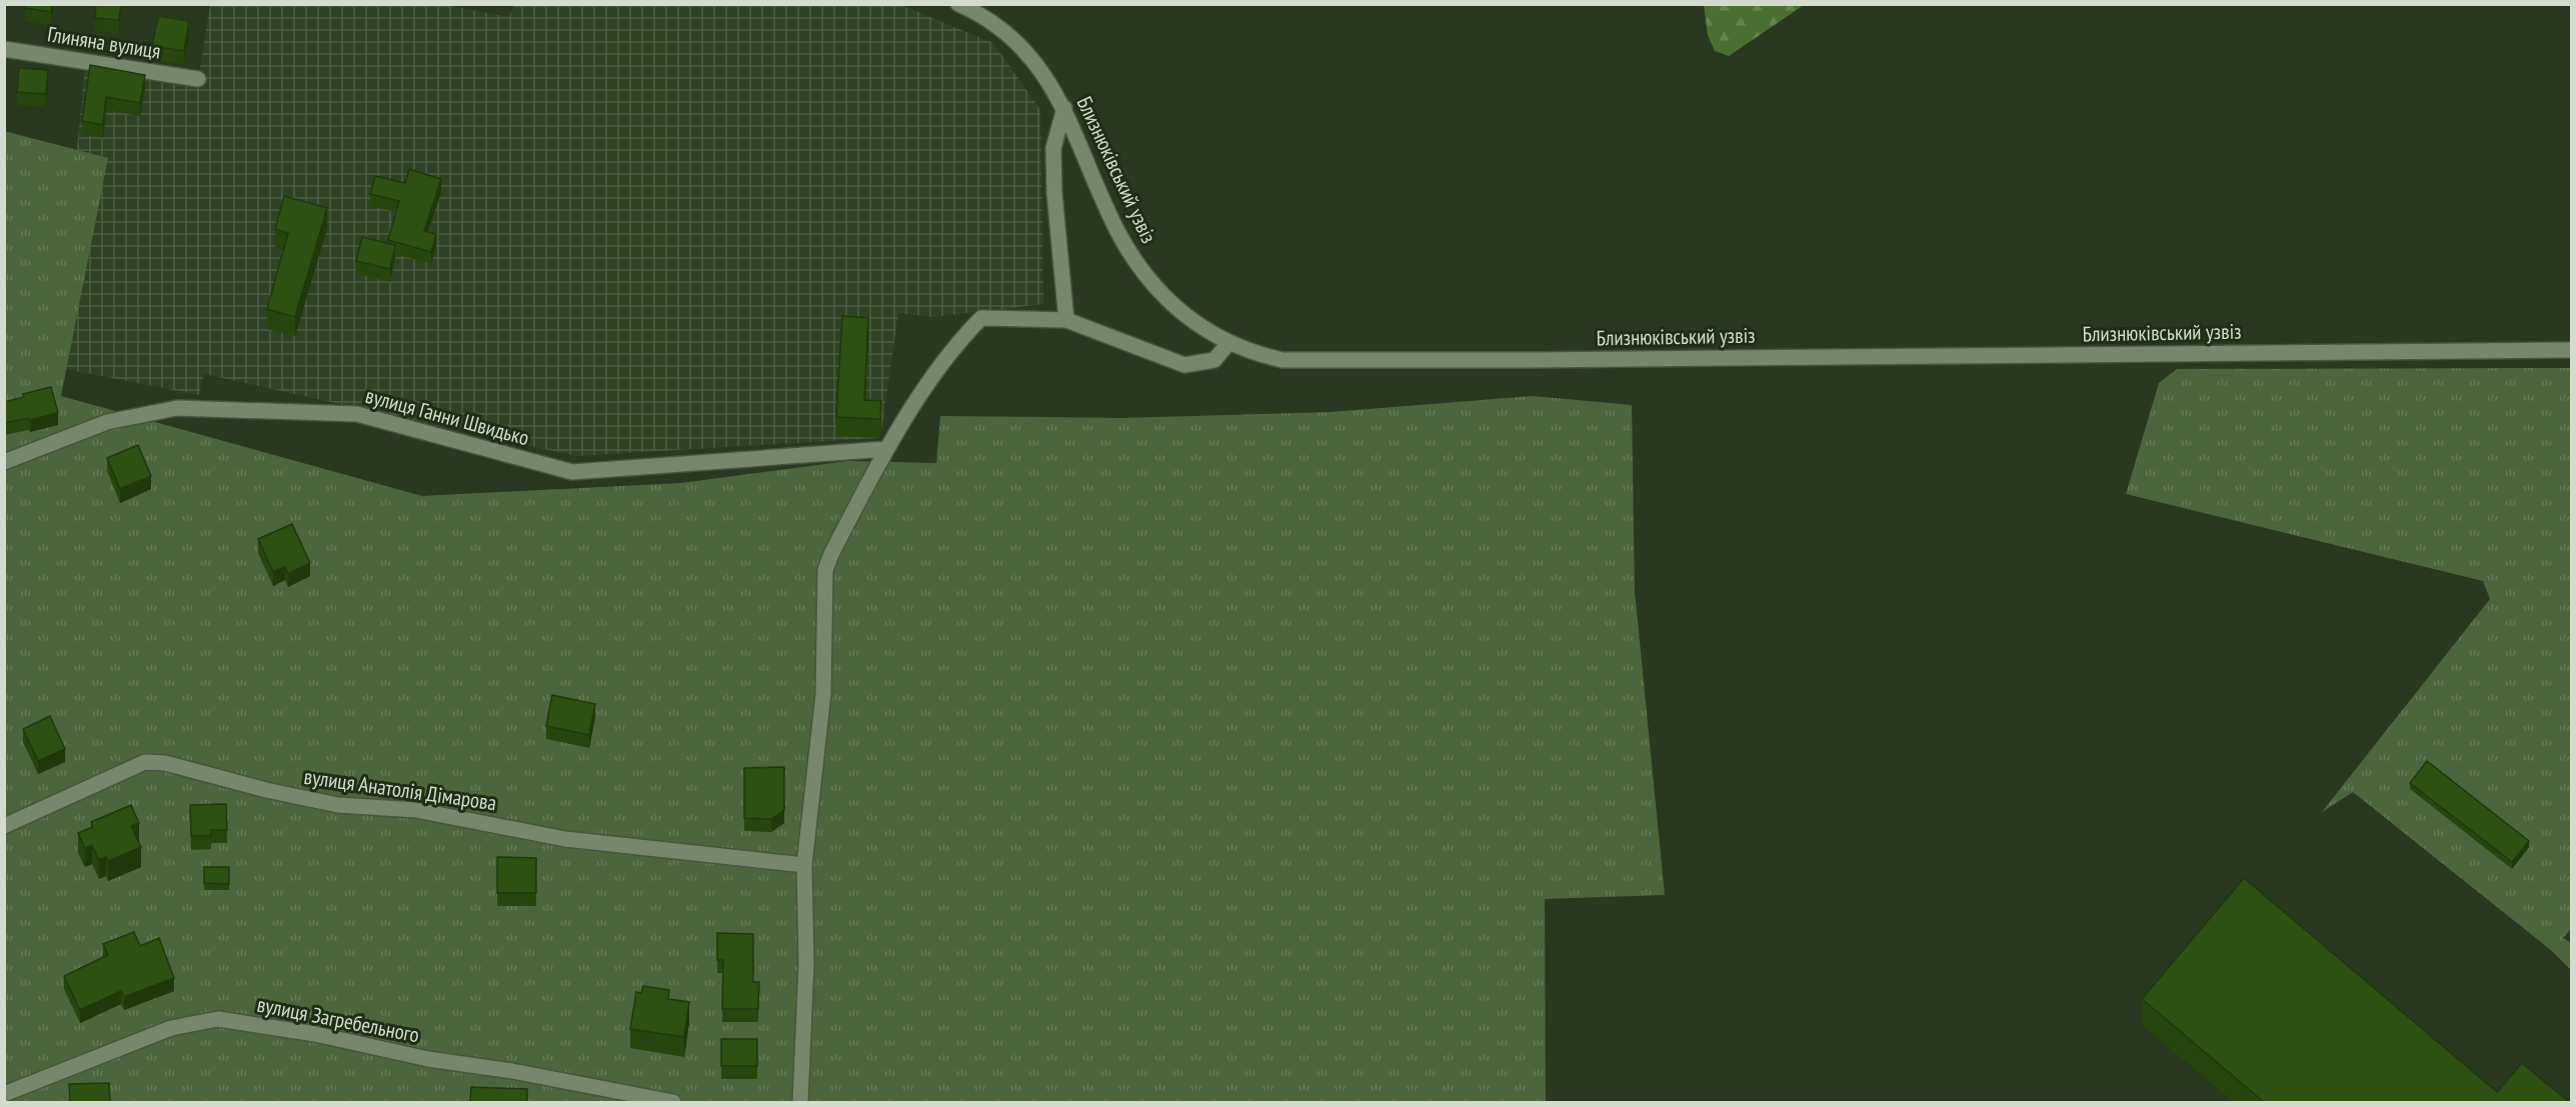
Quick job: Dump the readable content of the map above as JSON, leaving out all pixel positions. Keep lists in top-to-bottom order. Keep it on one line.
{"streets":{"street":["Глиняна вулиця","Близнюківський узвіз","вулиця Ганни Швидько","вулиця Анатолія Дімарова","вулиця Загребельного"]}}
